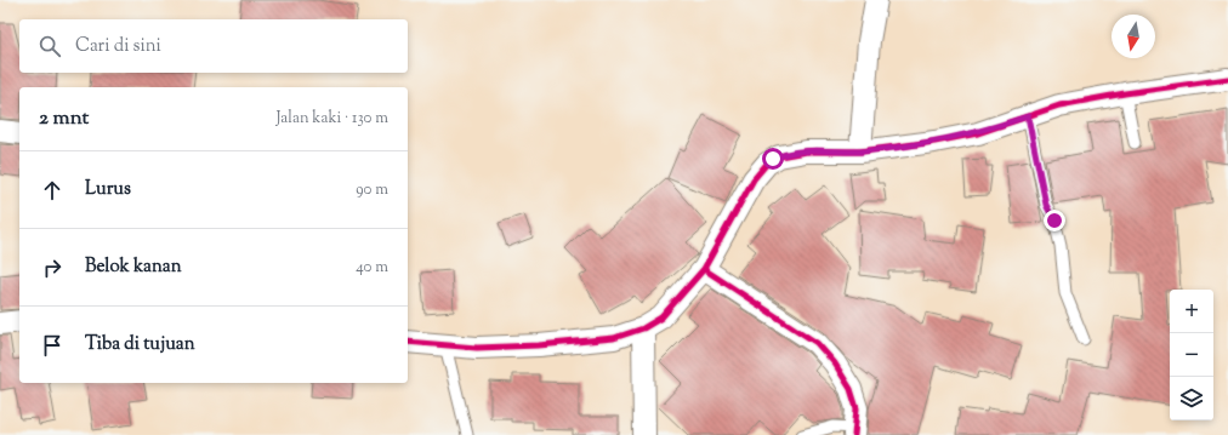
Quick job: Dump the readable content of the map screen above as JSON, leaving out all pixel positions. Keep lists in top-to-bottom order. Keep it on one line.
{"north":"bottom","page":{"search":"Cari di sini","heading":["2 mnt","Jalan kaki · 130 m"],"list":[["Lurus","90 m"],["Belok kanan","40 m"],"Tiba di tujuan"],"map_buttons":["+","−"]}}
